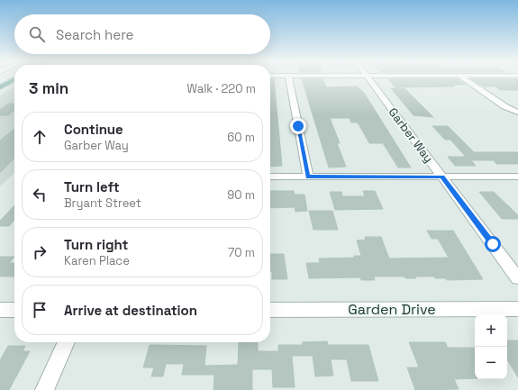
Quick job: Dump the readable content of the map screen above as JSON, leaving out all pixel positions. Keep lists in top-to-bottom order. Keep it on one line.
{"streets":{"street":["Garber Way","Garden Drive"]},"page":{"search":"Search here","heading":["3 min","Walk · 220 m"],"list":[["Continue","Garber Way","60 m"],["Turn left","Bryant Street","90 m"],["Turn right","Karen Place","70 m"],"Arrive at destination"],"map_buttons":["+","−"]}}
